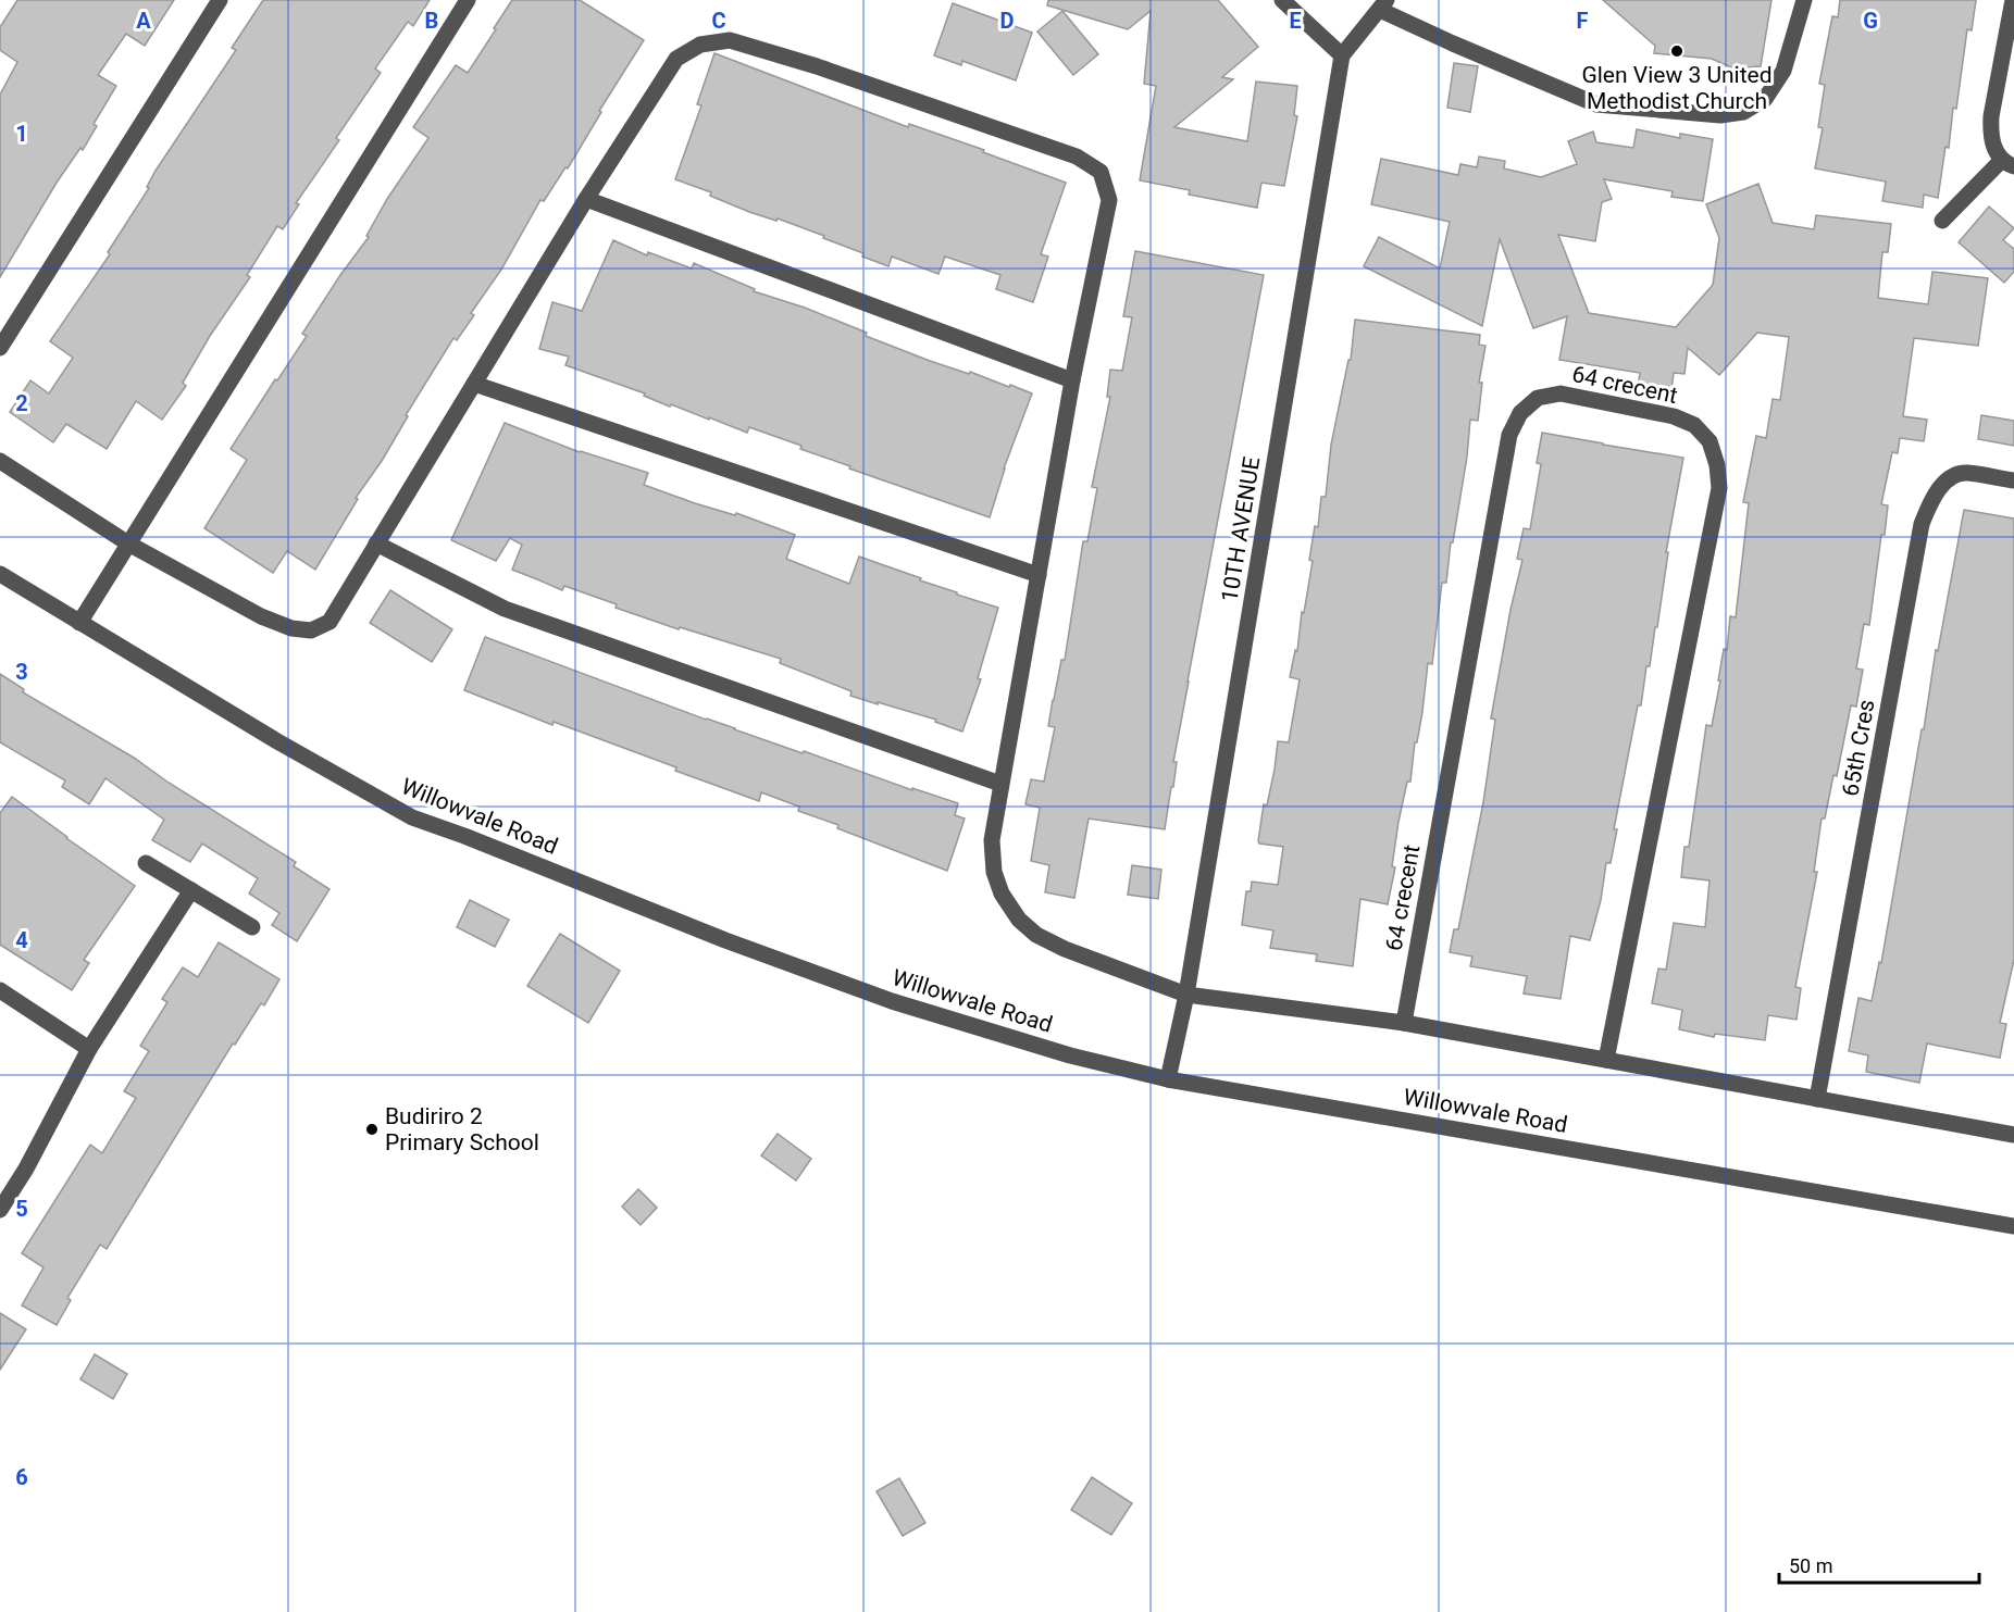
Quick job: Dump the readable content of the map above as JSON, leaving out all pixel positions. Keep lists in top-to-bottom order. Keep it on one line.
{"streets":{"street":["64 crecent","10TH AVENUE","65th Cres","Willowvale Road"]},"crossings":[["10TH AVENUE","Willowvale Road"]],"places":["Glen View 3 United Methodist Church","Budiriro 2 Primary School"],"scale_bar":"50 m","grid":{"columns":["A","B","C","D","E","F","G"],"rows":["1","2","3","4","5","6"]}}
